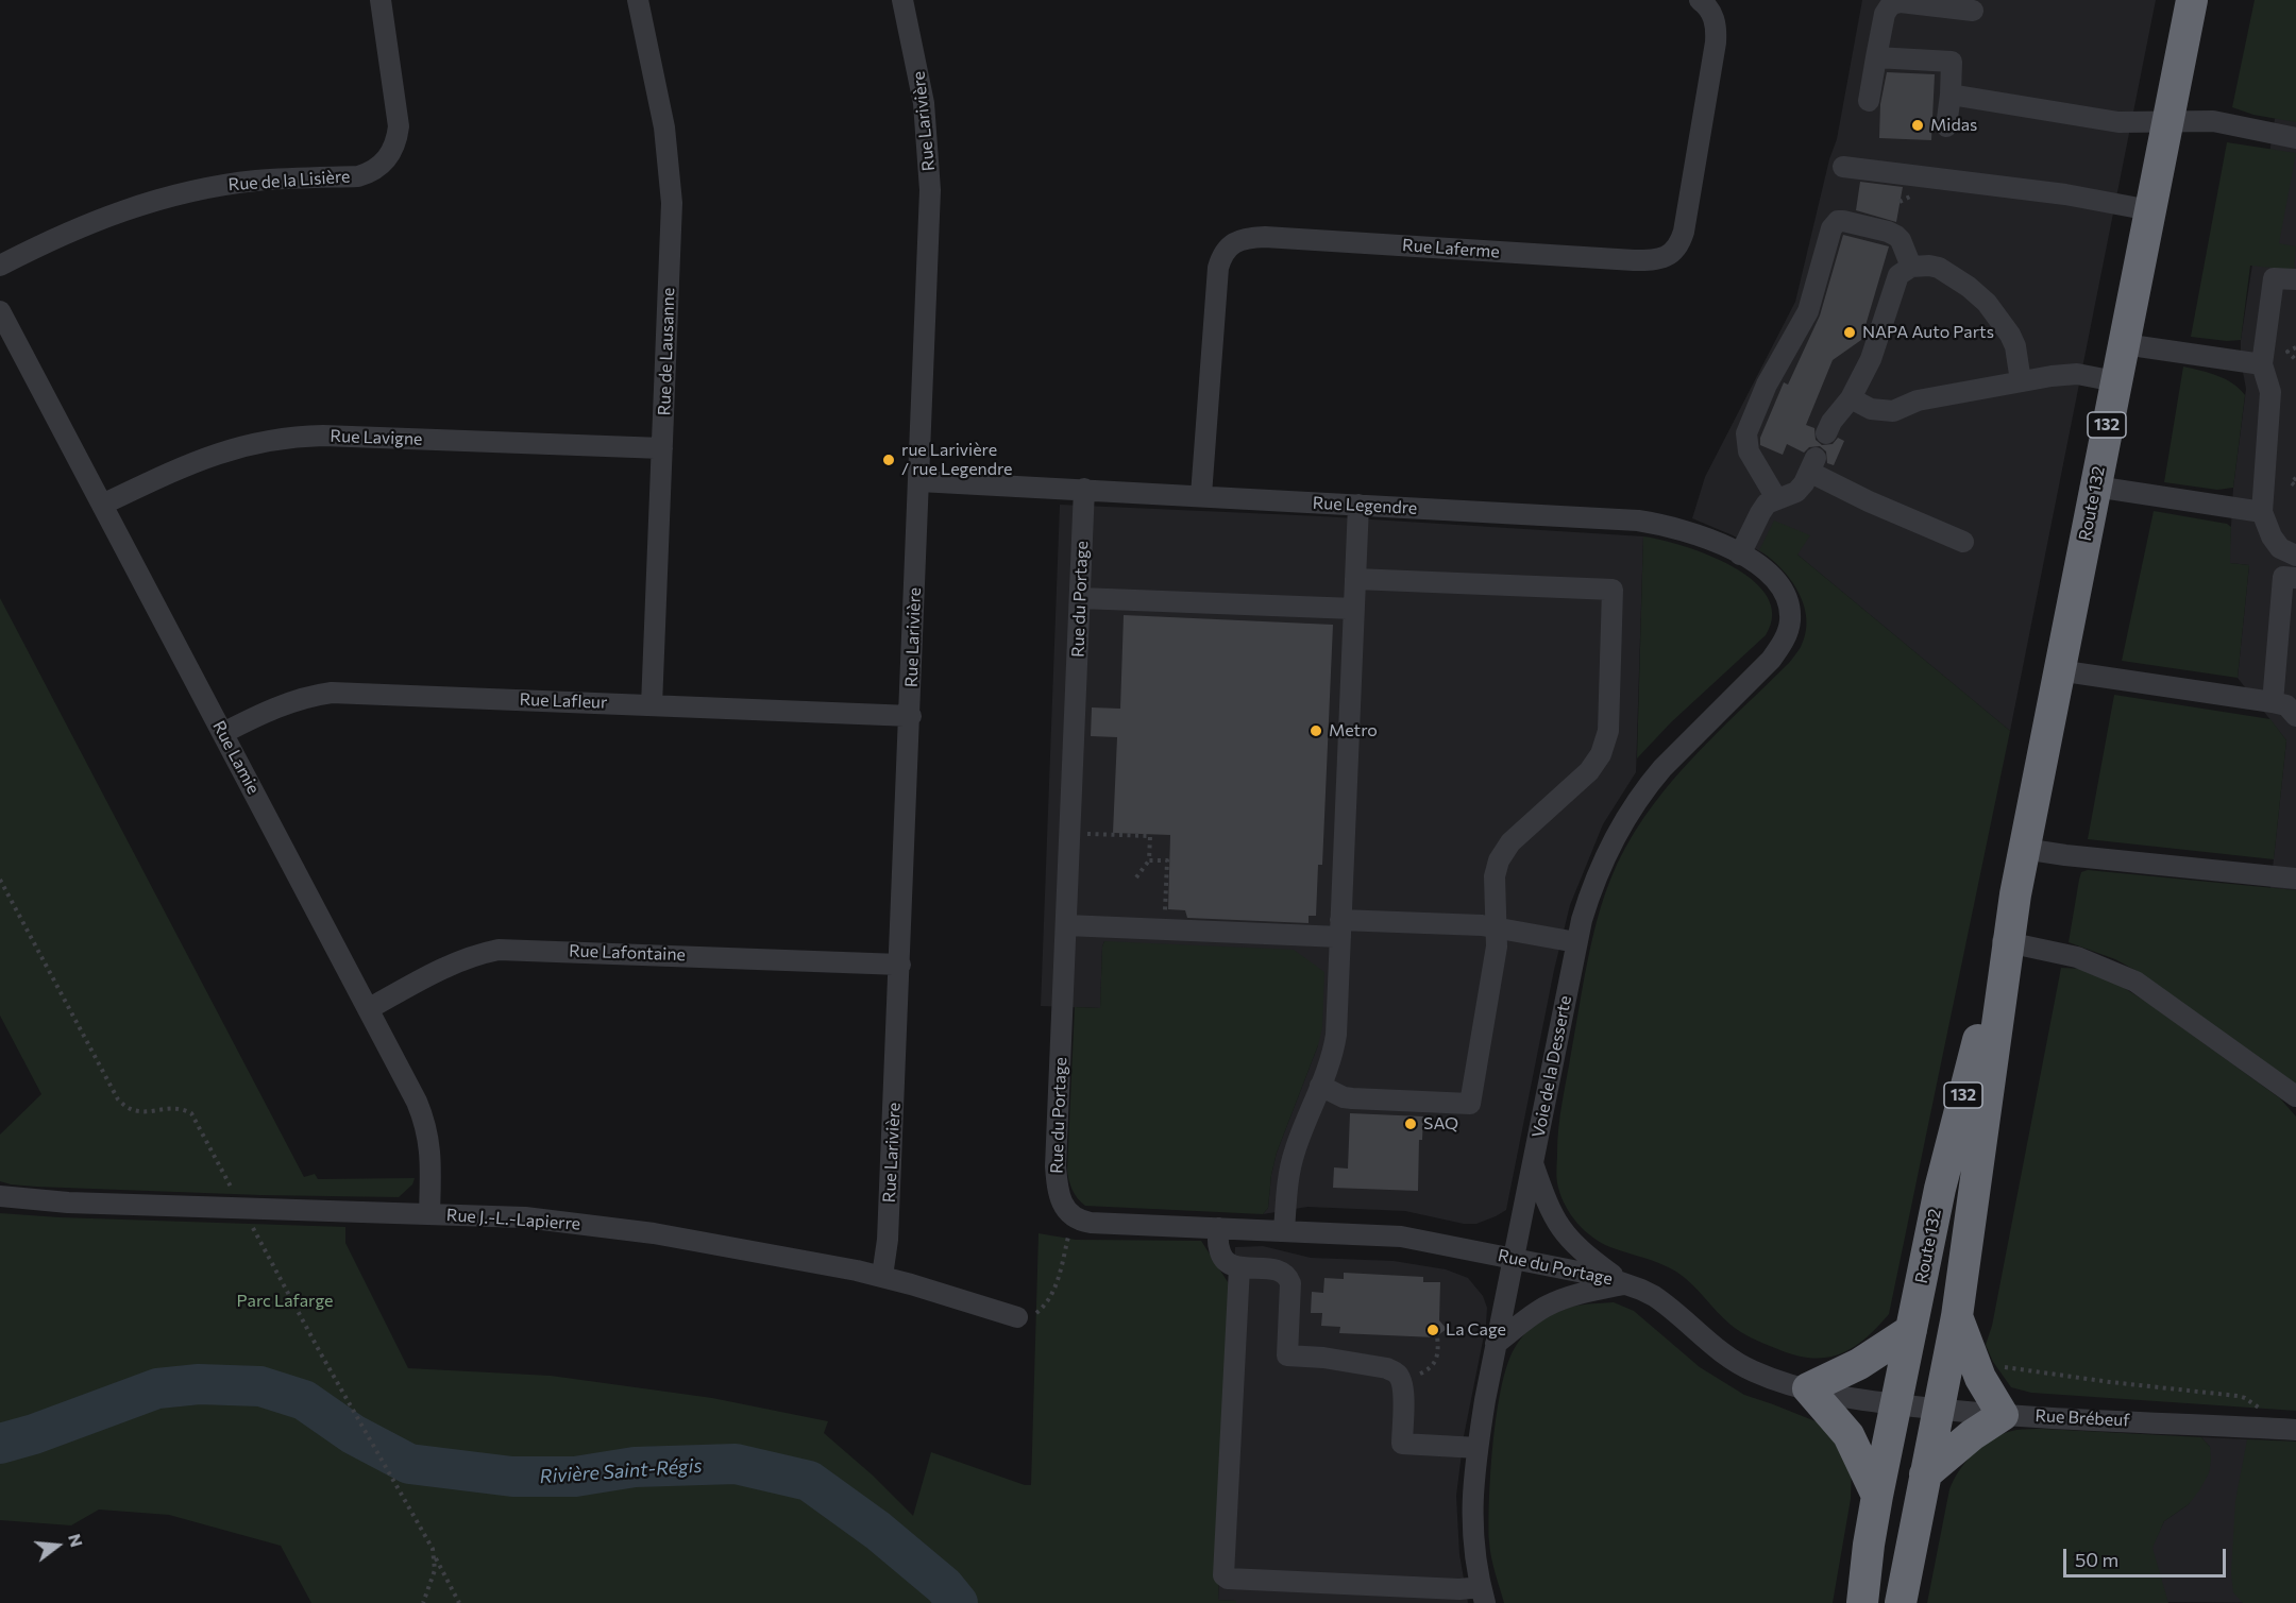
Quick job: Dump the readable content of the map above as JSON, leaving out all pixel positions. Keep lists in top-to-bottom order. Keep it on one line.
{"streets":{"highway":["132","Route 132"],"street":["Rue Larivière","Rue de la Lisière","Rue Laferme","Rue de Lausanne","Rue Lavigne","Rue Legendre","Rue du Portage","Rue Lafleur","Rue Lamie","Rue Lafontaine","Voie de la Desserte","Rue J.-L.-Lapierre","Rue Brébeuf"]},"crossings":[["Rue Larivière","Rue Legendre"],["Rue Larivière","Rue Lafleur"],["Rue Larivière","Rue Lafontaine"],["Rue Larivière","Rue J.-L.-Lapierre"],["Rue Laferme","Rue Legendre"],["Rue de Lausanne","Rue Lavigne"],["Rue de Lausanne","Rue Lafleur"],["Rue Lavigne","Rue Lamie"],["Route 132","Rue du Portage"],["Route 132","Rue Brébeuf"],["Rue Legendre","Rue du Portage"],["Rue Legendre","Voie de la Desserte"],["Rue du Portage","Voie de la Desserte"],["Rue du Portage","Rue Brébeuf"],["Rue Lafleur","Rue Lamie"],["Rue Lamie","Rue Lafontaine"],["Rue Lamie","Rue J.-L.-Lapierre"]],"water":["Rivière Saint-Régis"],"parks":["Parc Lafarge"],"places":["Midas","NAPA Auto Parts","rue Larivière / rue Legendre","Metro","SAQ","La Cage"],"scale_bar":"50 m","north":"right"}
